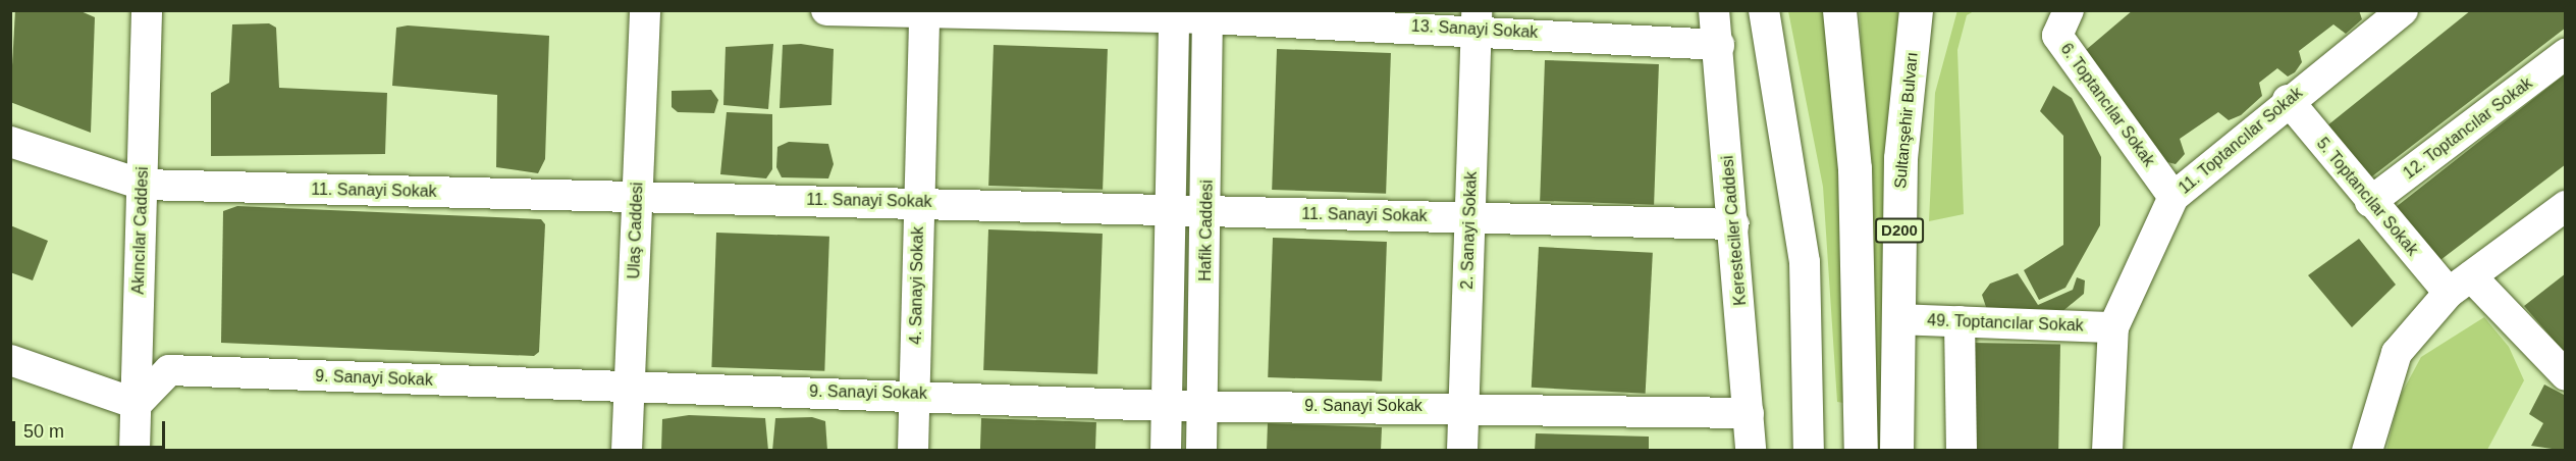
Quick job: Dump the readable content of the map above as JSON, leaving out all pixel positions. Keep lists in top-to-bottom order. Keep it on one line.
{"streets":{"highway":["Sultanşehir Bulvarı","D200"],"street":["13. Sanayi Sokak","6. Toptancılar Sokak","12. Toptancılar Sokak","11. Toptancılar Sokak","11. Sanayi Sokak","5. Toptancılar Sokak","Akıncılar Caddesi","Ulaş Caddesi","Hafik Caddesi","2. Sanayi Sokak","Keresteciler Caddesi","4. Sanayi Sokak","49. Toptancılar Sokak","9. Sanayi Sokak"]},"crossings":[["13. Sanayi Sokak","Hafik Caddesi"],["13. Sanayi Sokak","2. Sanayi Sokak"],["13. Sanayi Sokak","Keresteciler Caddesi"],["13. Sanayi Sokak","4. Sanayi Sokak"],["6. Toptancılar Sokak","11. Toptancılar Sokak"],["Sultanşehir Bulvarı","49. Toptancılar Sokak"],["12. Toptancılar Sokak","5. Toptancılar Sokak"],["11. Toptancılar Sokak","5. Toptancılar Sokak"],["11. Toptancılar Sokak","49. Toptancılar Sokak"],["11. Sanayi Sokak","Akıncılar Caddesi"],["11. Sanayi Sokak","Ulaş Caddesi"],["11. Sanayi Sokak","Hafik Caddesi"],["11. Sanayi Sokak","2. Sanayi Sokak"],["11. Sanayi Sokak","Keresteciler Caddesi"],["11. Sanayi Sokak","4. Sanayi Sokak"],["Akıncılar Caddesi","9. Sanayi Sokak"],["Ulaş Caddesi","9. Sanayi Sokak"],["Hafik Caddesi","9. Sanayi Sokak"],["2. Sanayi Sokak","9. Sanayi Sokak"],["Keresteciler Caddesi","9. Sanayi Sokak"],["4. Sanayi Sokak","9. Sanayi Sokak"]],"scale_bar":"50 m"}
